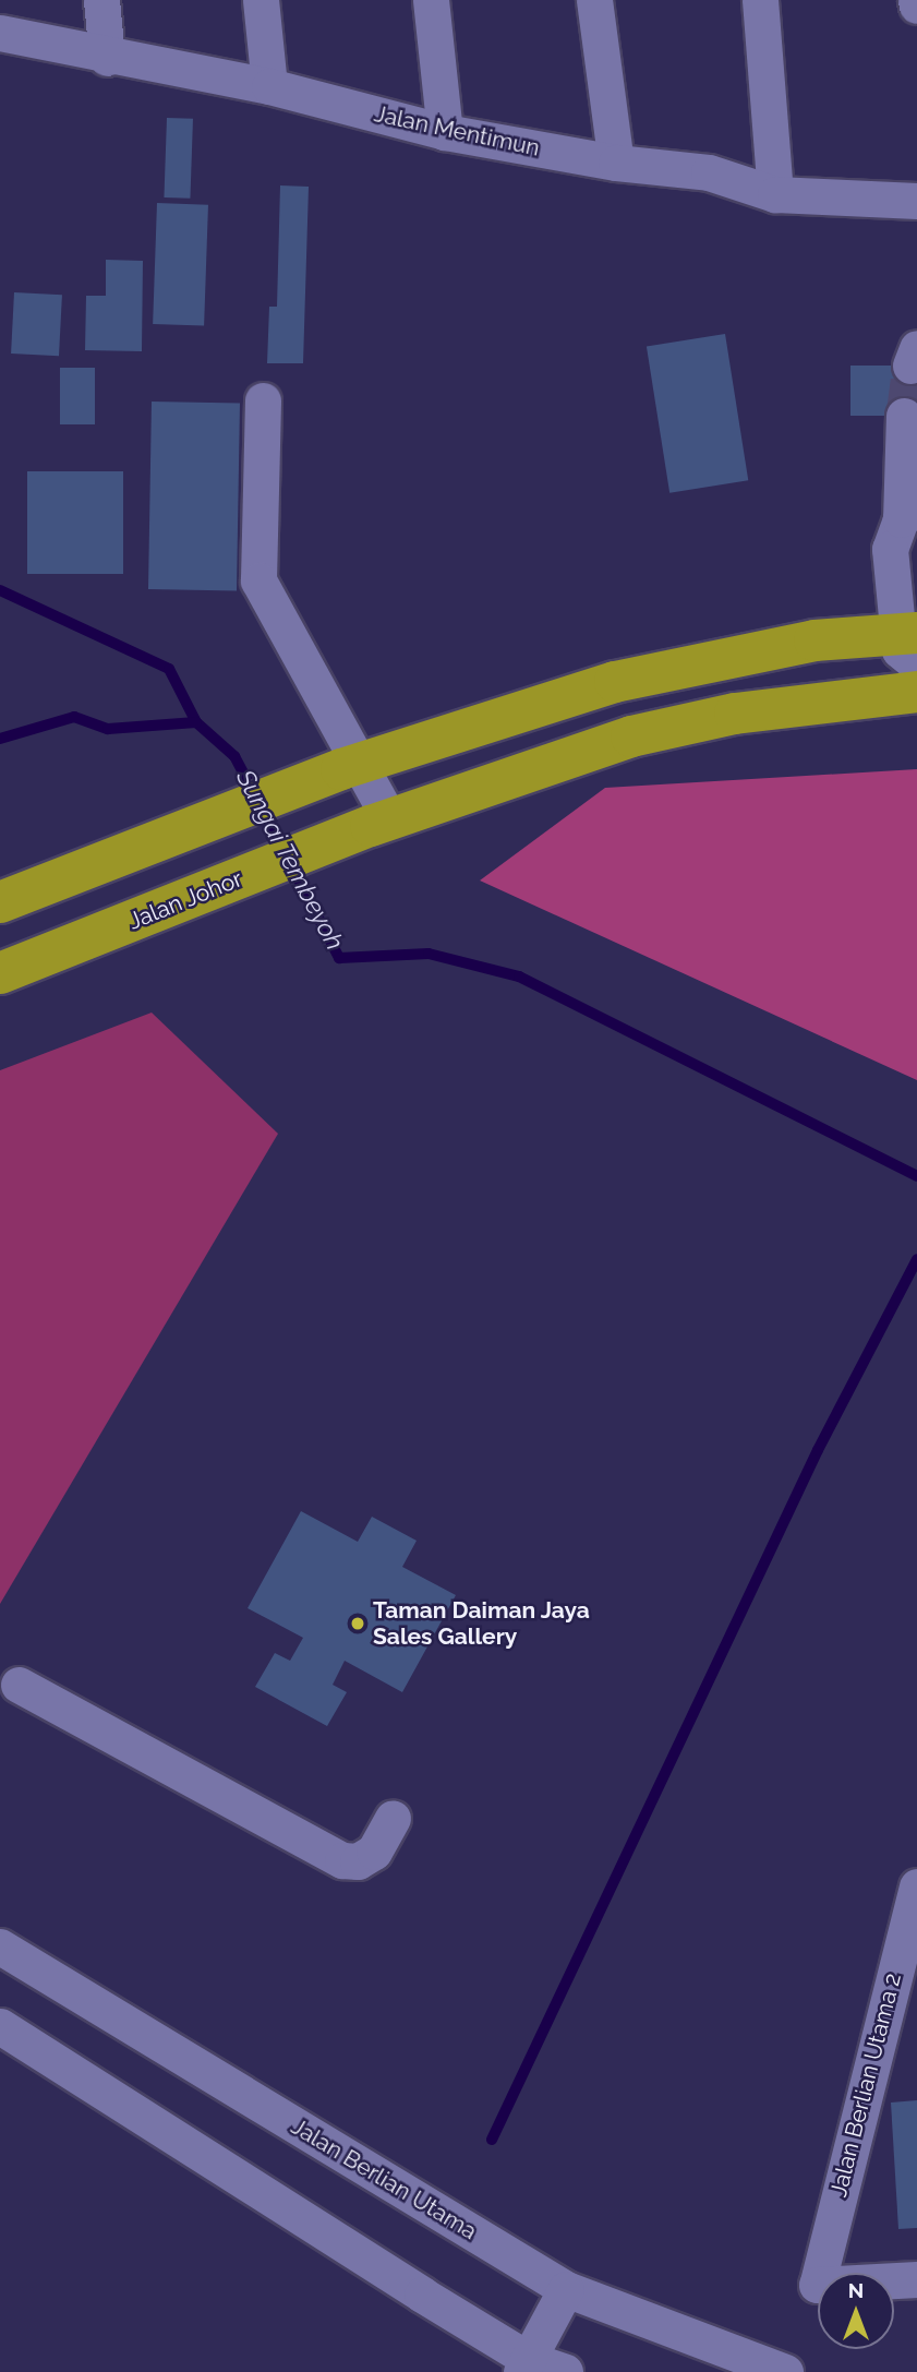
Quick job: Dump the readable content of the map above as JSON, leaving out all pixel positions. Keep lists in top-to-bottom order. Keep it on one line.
{"streets":{"highway":["Jalan Johor"],"street":["Jalan Mentimun","Jalan Berlian Utama 2","Jalan Berlian Utama"]},"water":["Sungai Tembeyoh"],"places":["Taman Daiman Jaya Sales Gallery"],"north":"top"}
